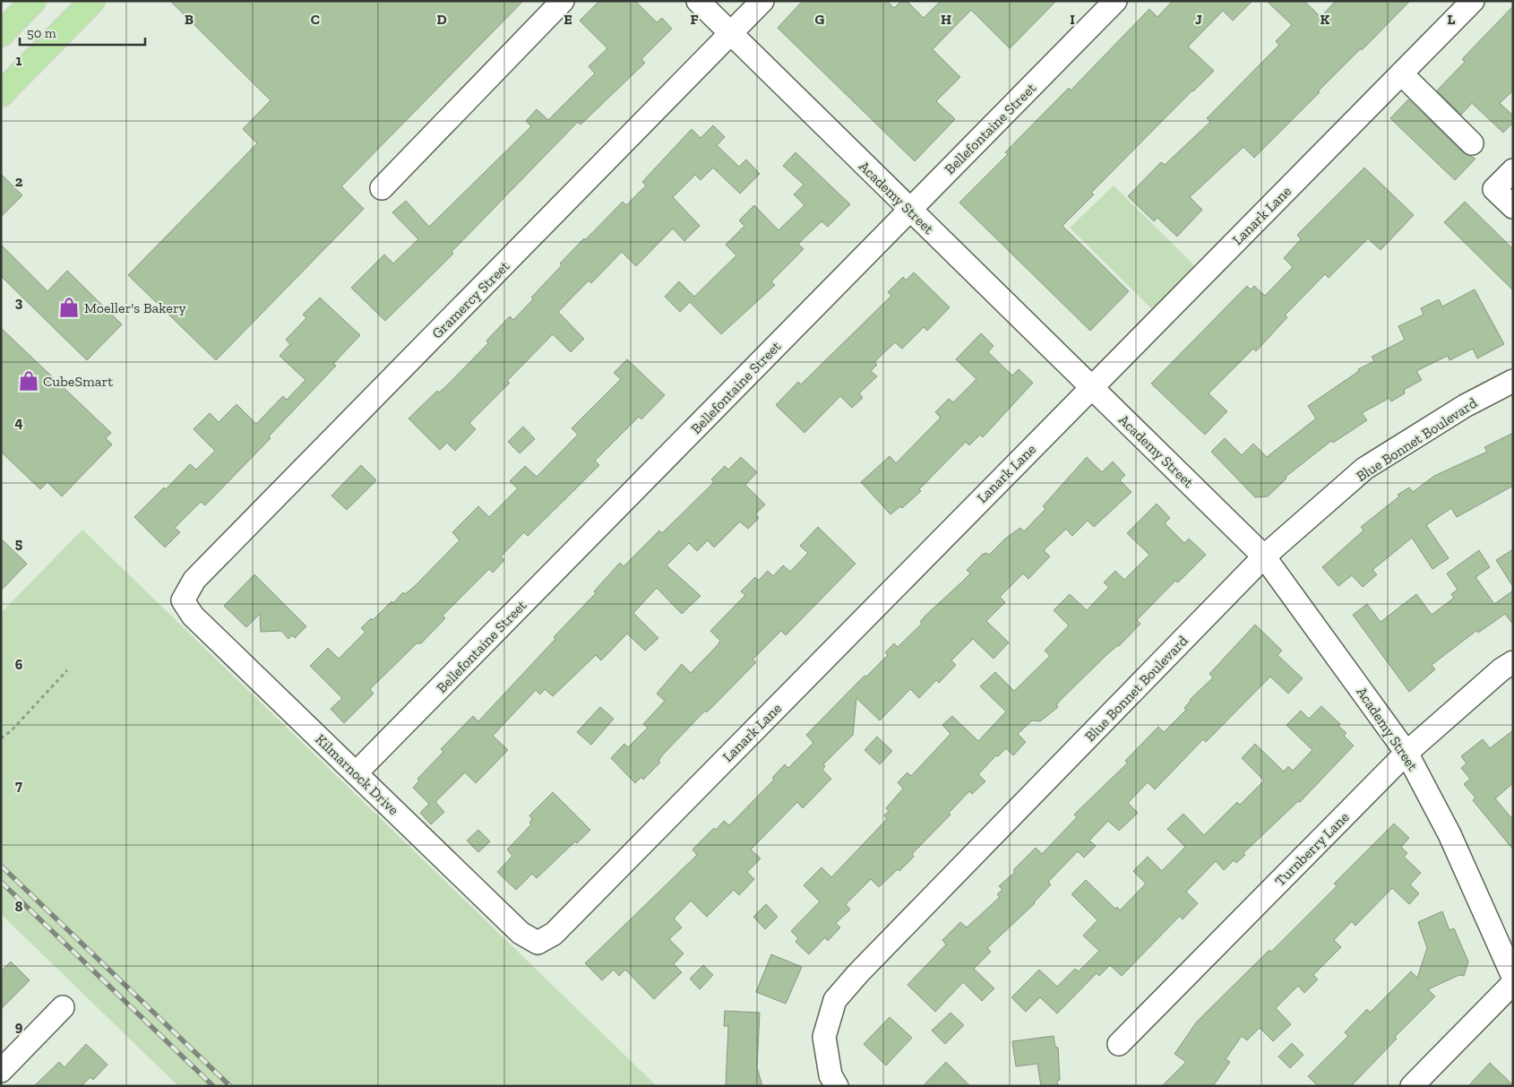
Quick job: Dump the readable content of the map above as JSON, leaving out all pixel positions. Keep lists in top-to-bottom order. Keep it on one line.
{"streets":{"street":["Bellefontaine Street","Academy Street","Lanark Lane","Gramercy Street","Blue Bonnet Boulevard","Kilmarnock Drive","Turnberry Lane"]},"crossings":[["Bellefontaine Street","Academy Street"],["Bellefontaine Street","Kilmarnock Drive"],["Academy Street","Lanark Lane"],["Academy Street","Gramercy Street"],["Academy Street","Blue Bonnet Boulevard"],["Academy Street","Turnberry Lane"],["Lanark Lane","Kilmarnock Drive"],["Gramercy Street","Kilmarnock Drive"]],"places":{"shop":["Moeller's Bakery","CubeSmart"]},"scale_bar":"50 m","grid":{"columns":["B","C","D","E","F","G","H","I","J","K","L"],"rows":["1","2","3","4","5","6","7","8","9"]}}
